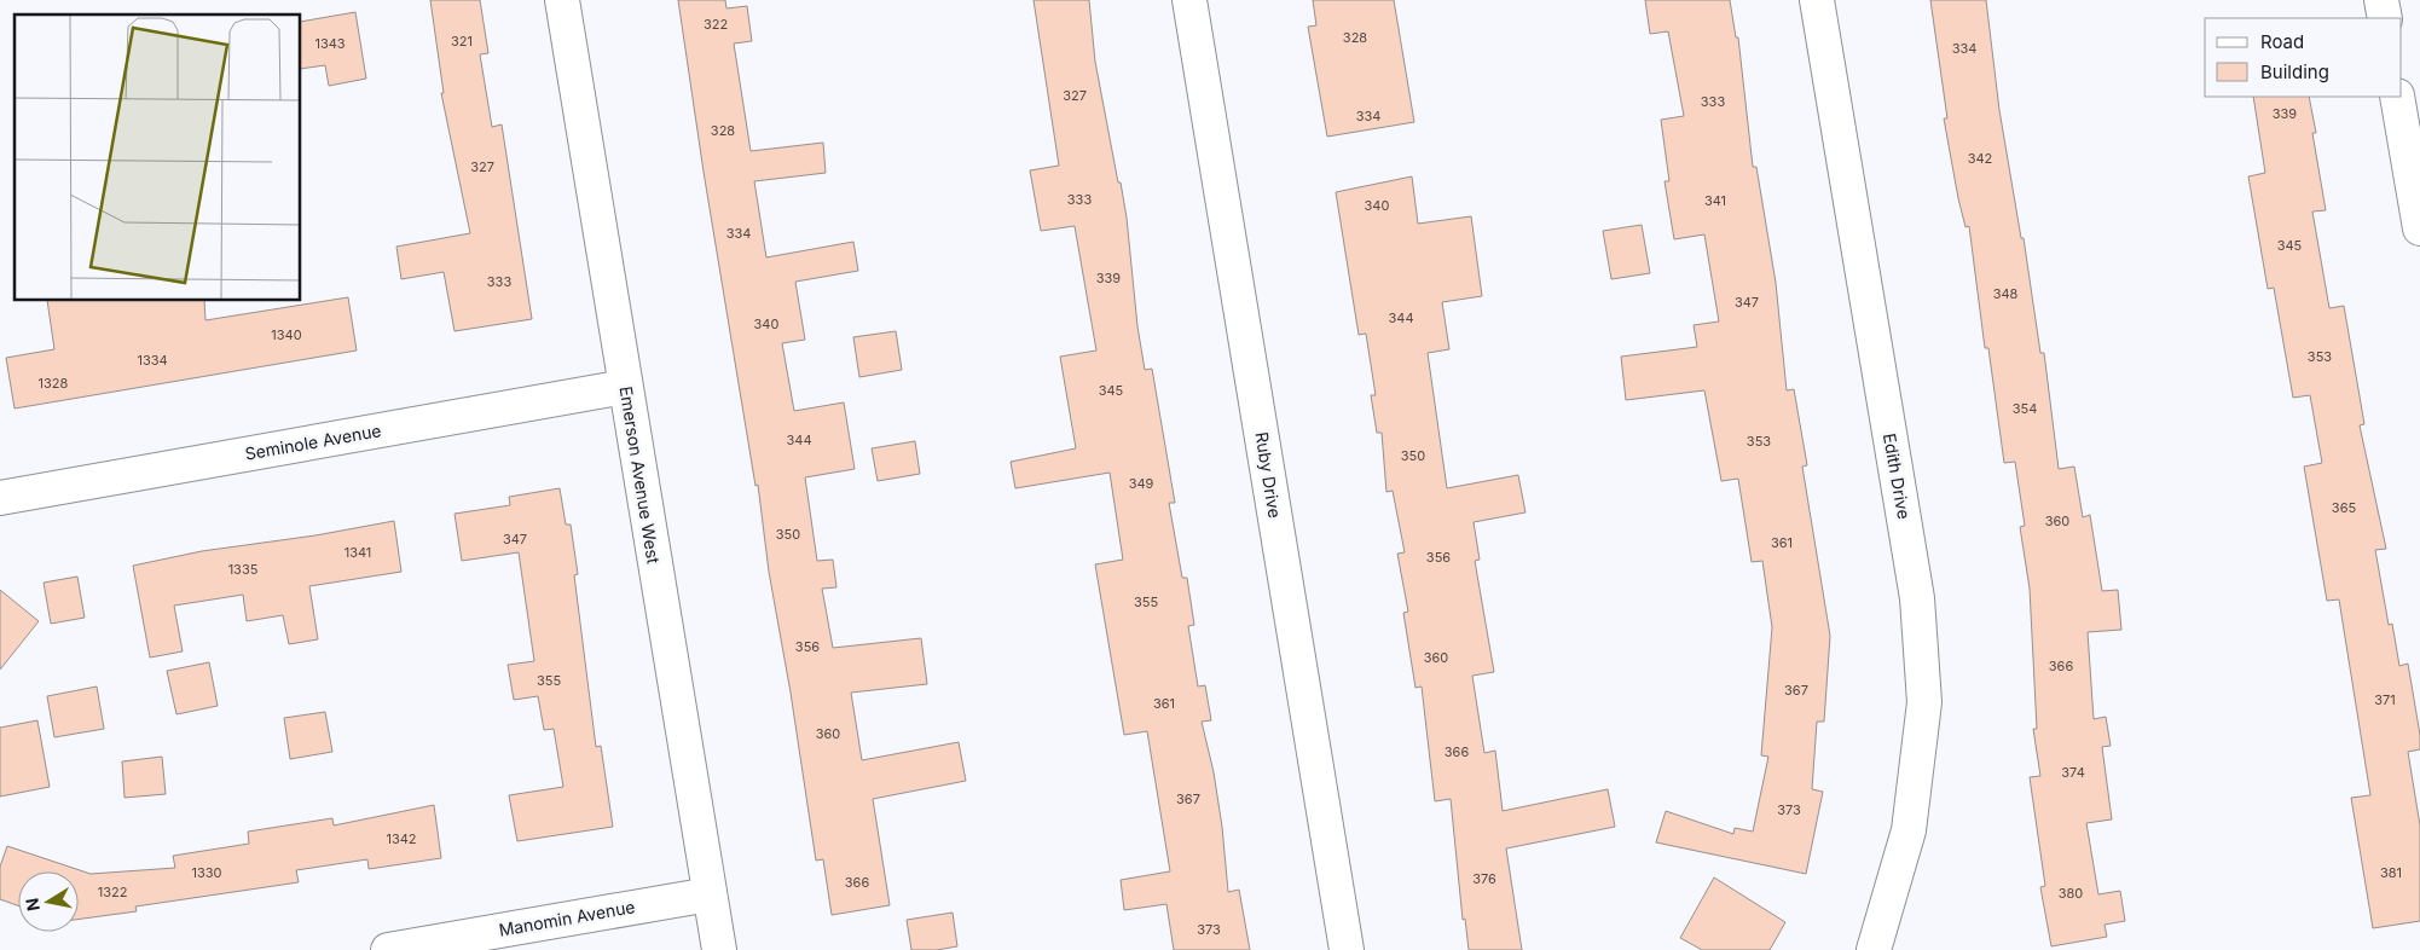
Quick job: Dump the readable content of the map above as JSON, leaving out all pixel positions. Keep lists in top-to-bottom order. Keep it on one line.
{"streets":{"street":["Seminole Avenue","Emerson Avenue West","Ruby Drive","Edith Drive","Manomin Avenue"]},"crossings":[["Seminole Avenue","Emerson Avenue West"],["Emerson Avenue West","Manomin Avenue"]],"house_numbers":["322","328","321","1343","334","327","333","339","334","328","342","327","333","341","340","334","345","339","333","348","347","344","340","1340","353","1334","1328","345","354","344","353","350","349","365","360","350","347","361","1341","356","1335","355","356","360","366","355","367","371","361","360","366","374","367","373","1342","1330","381","376","366","1322","380","373"],"legend":["Road","Building"],"north":"left"}
